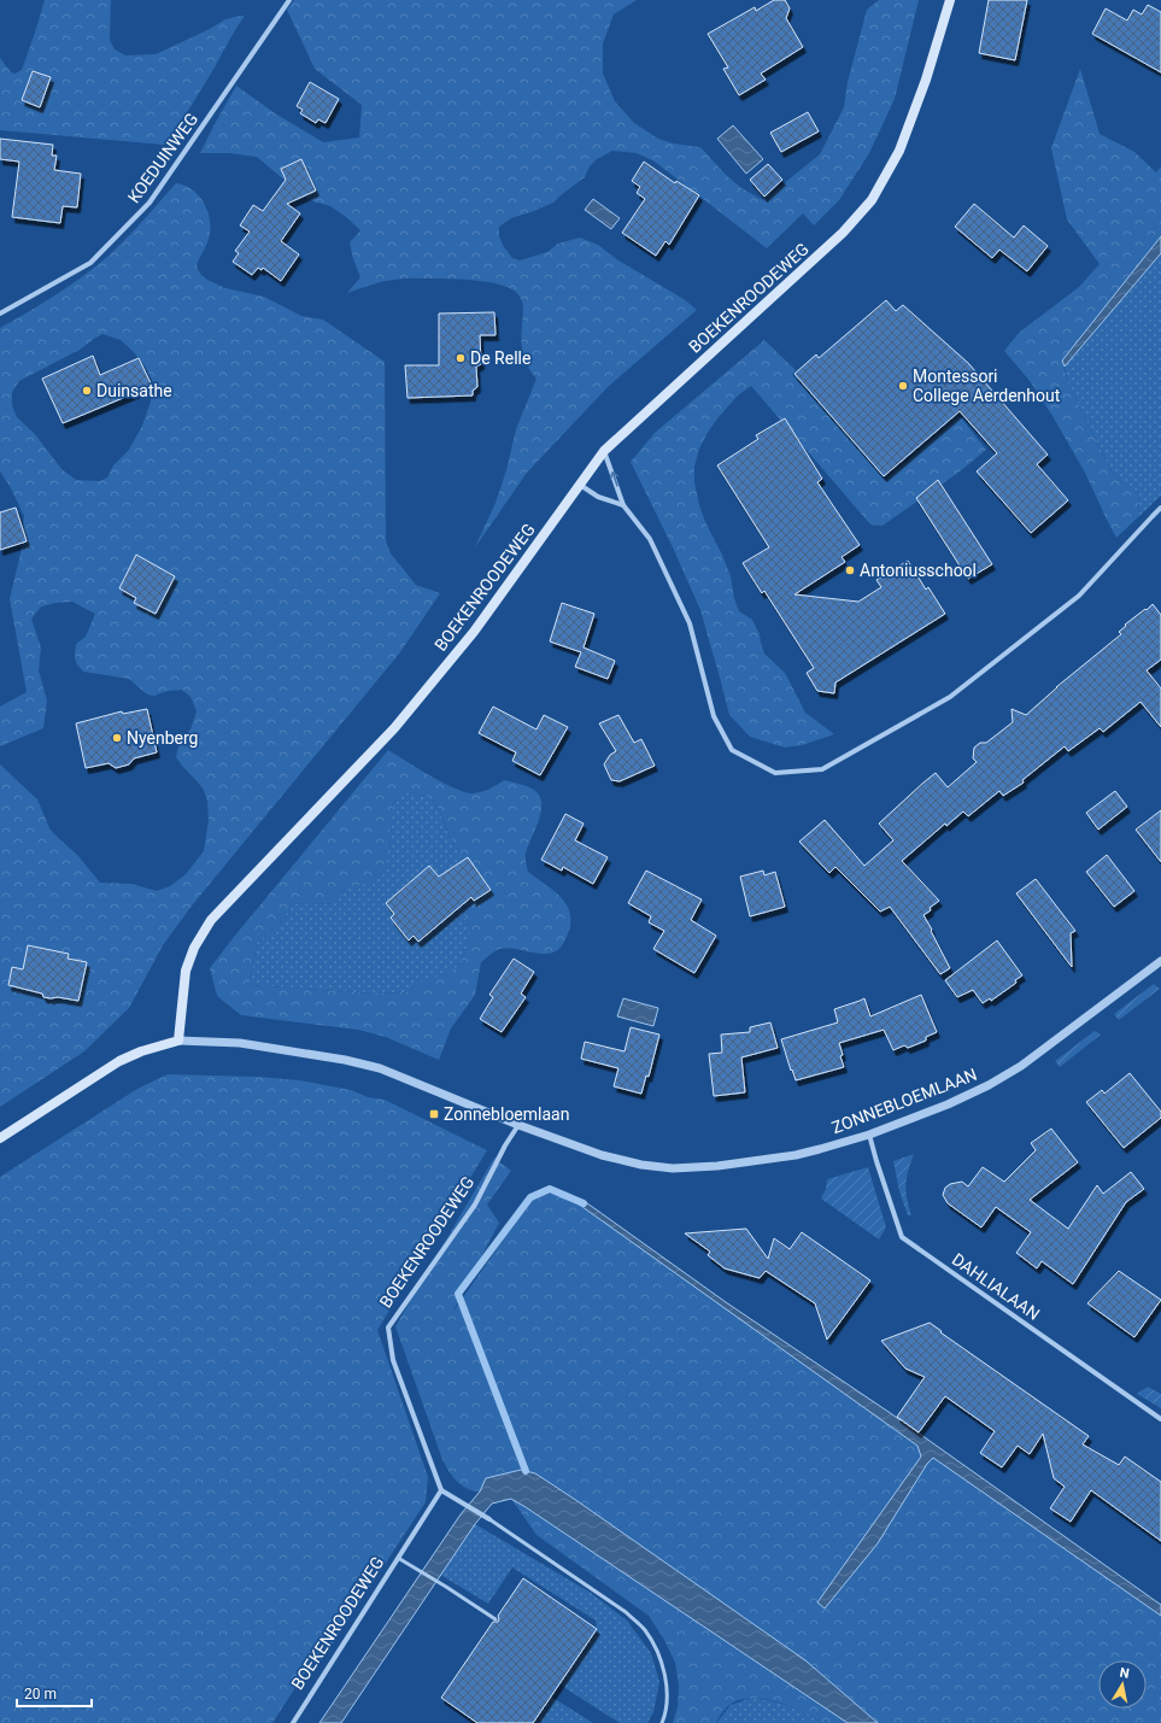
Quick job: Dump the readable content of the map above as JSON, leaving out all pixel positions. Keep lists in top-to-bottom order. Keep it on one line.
{"streets":{"main road":["BOEKENROODEWEG"],"street":["KOEDUINWEG","ZONNEBLOEMLAAN","DAHLIALAAN"]},"crossings":[["BOEKENROODEWEG","ZONNEBLOEMLAAN"],["ZONNEBLOEMLAAN","DAHLIALAAN"]],"places":{"other":["De Relle","Montessori College Aerdenhout","Duinsathe","Antoniusschool","Nyenberg"],"transit":["Zonnebloemlaan"]},"scale_bar":"20 m","north":"top"}
